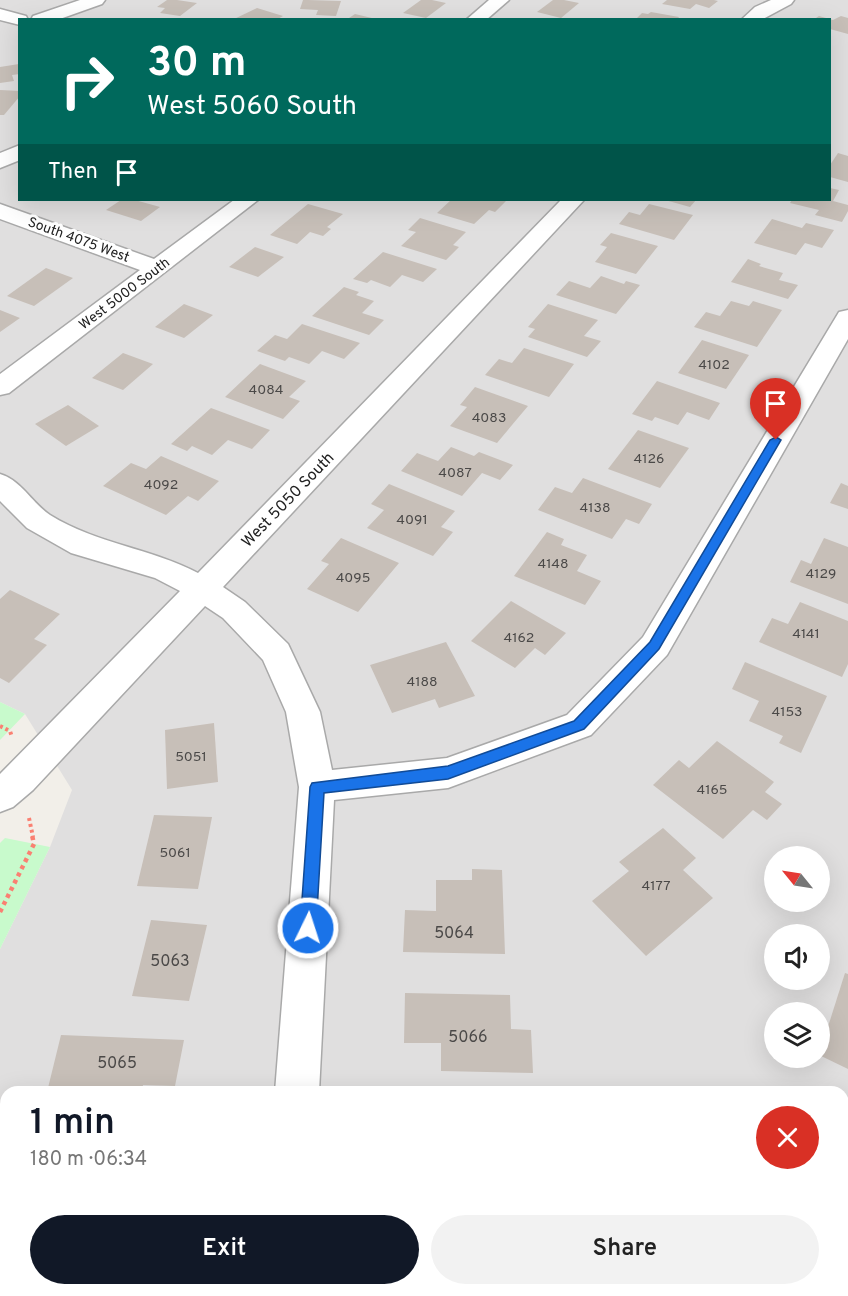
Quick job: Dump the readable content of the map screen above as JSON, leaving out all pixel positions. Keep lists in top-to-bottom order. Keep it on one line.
{"streets":{"street":["South 4075 West","West 5000 South","West 5050 South"]},"crossings":[["South 4075 West","West 5000 South"]],"house_numbers":["4102","4084","4083","4126","4087","4092","4138","4091","4148","4129","4095","4141","4162","4188","4153","5051","4165","5061","4177","5064","5063","5066","5065"],"north":"top left","page":{"turn":["30 m","West 5060 South"],"then":"Then","heading":["1 min","180 m · 06:34"],"buttons":["Exit","Share"]}}
